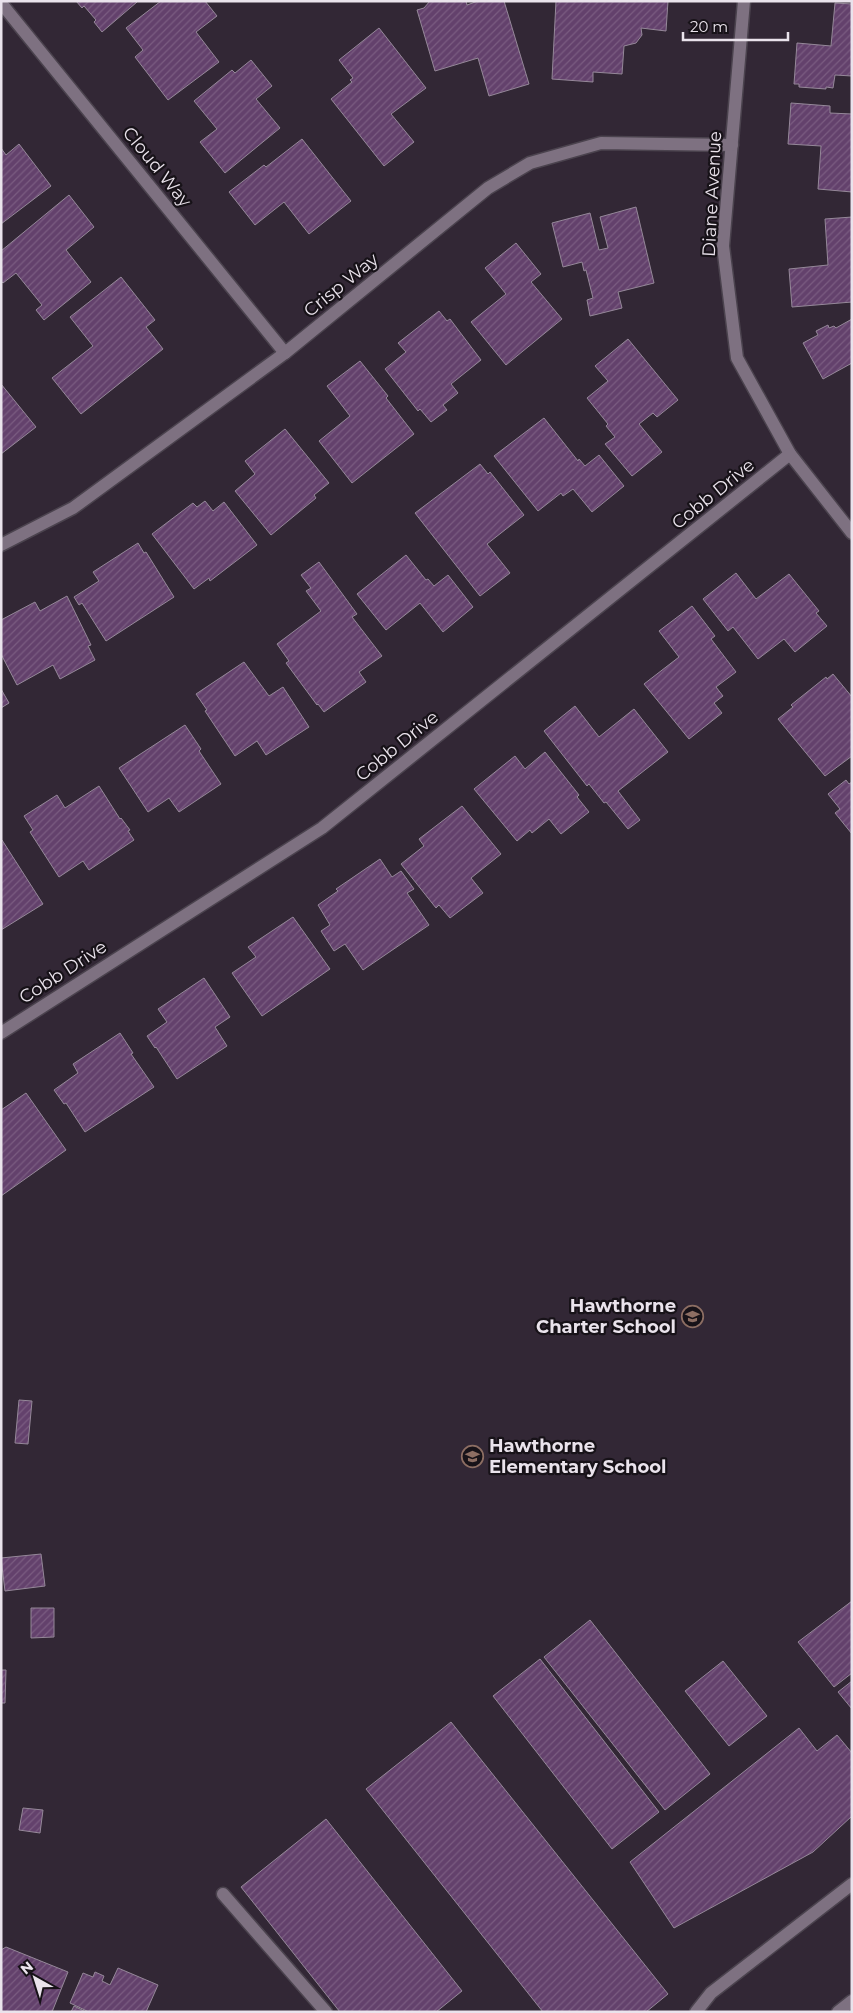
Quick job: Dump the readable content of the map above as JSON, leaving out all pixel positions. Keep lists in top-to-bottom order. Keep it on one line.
{"streets":{"street":["Cloud Way","Diane Avenue","Crisp Way","Cobb Drive"]},"crossings":[["Cloud Way","Crisp Way"],["Diane Avenue","Crisp Way"],["Diane Avenue","Cobb Drive"]],"places":{"school or university":["Hawthorne Charter School","Hawthorne Elementary School"]},"scale_bar":"20 m","north":"top left"}
